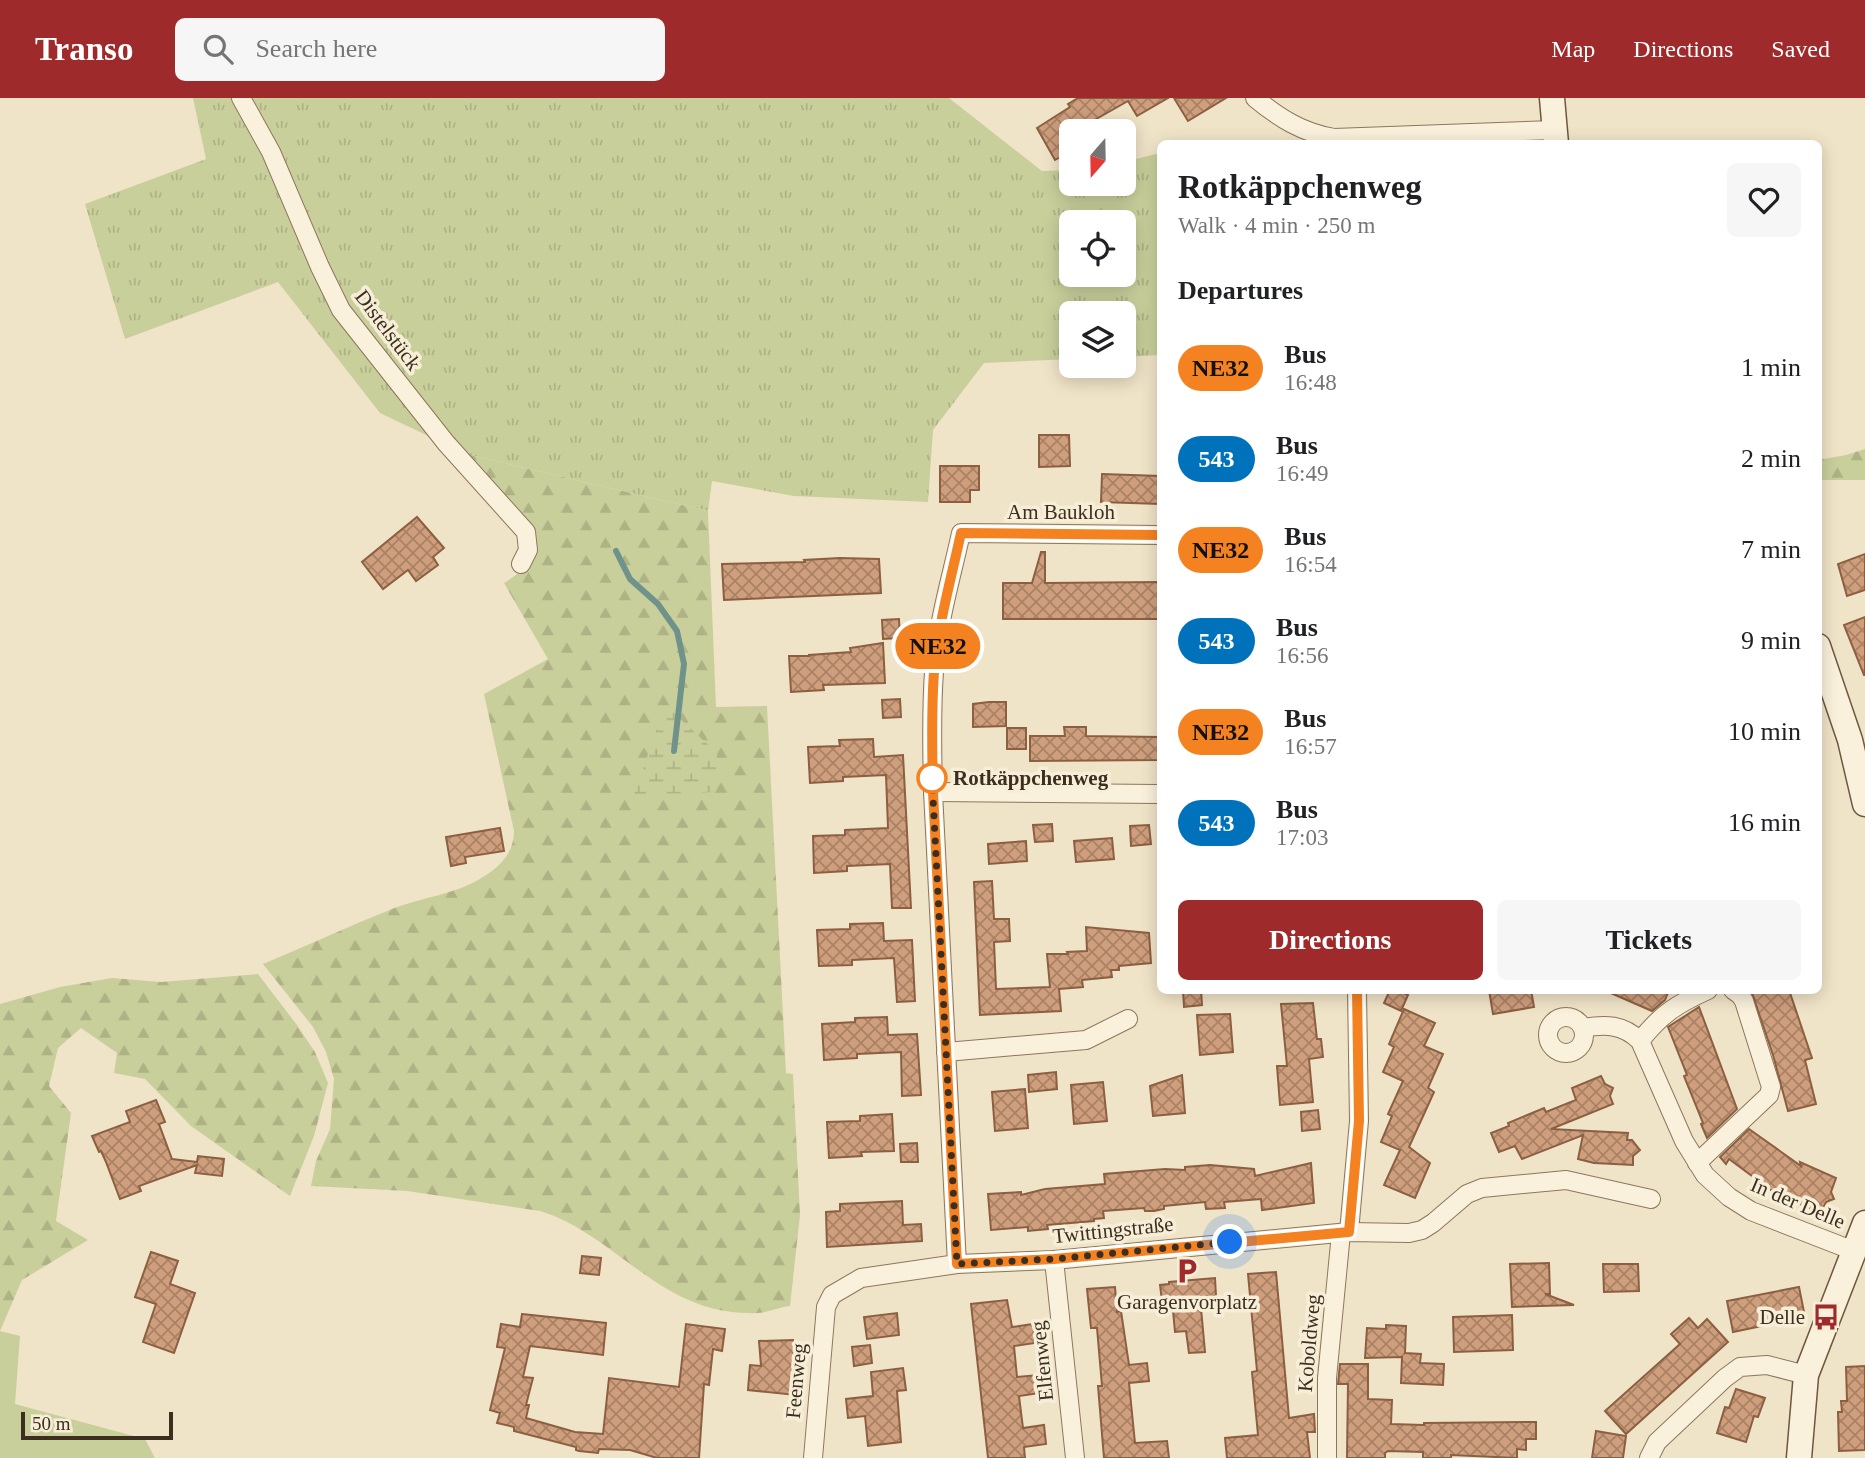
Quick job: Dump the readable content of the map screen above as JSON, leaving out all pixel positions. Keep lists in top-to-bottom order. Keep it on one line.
{"streets":{"street":["Distelstück","Am Baukloh","In der Delle","Twittingstraße","Koboldweg","Elfenweg","Feenweg"]},"crossings":[["Twittingstraße","Koboldweg"],["Twittingstraße","Elfenweg"],["Twittingstraße","Feenweg"]],"places":{"other":["Rotkäppchenweg"],"parking":["Garagenvorplatz"],"bus stop":["Delle"]},"lines":["bus line NE32"],"scale_bar":"50 m","north":"bottom","page":{"header":"Transo","search":"Search here","nav":["Map","Directions","Saved"],"on_map":"NE32","heading":[["Rotkäppchenweg","Walk · 4 min · 250 m"],"Departures"],"list":[{"mark":"NE32","name":"Bus","note":"16:48","value":"1 min"},{"mark":"543","name":"Bus","note":"16:49","value":"2 min"},{"mark":"NE32","name":"Bus","note":"16:54","value":"7 min"},{"mark":"543","name":"Bus","note":"16:56","value":"9 min"},{"mark":"NE32","name":"Bus","note":"16:57","value":"10 min"},{"mark":"543","name":"Bus","note":"17:03","value":"16 min"}],"buttons":["Directions","Tickets"],"scale":"50 m"}}
